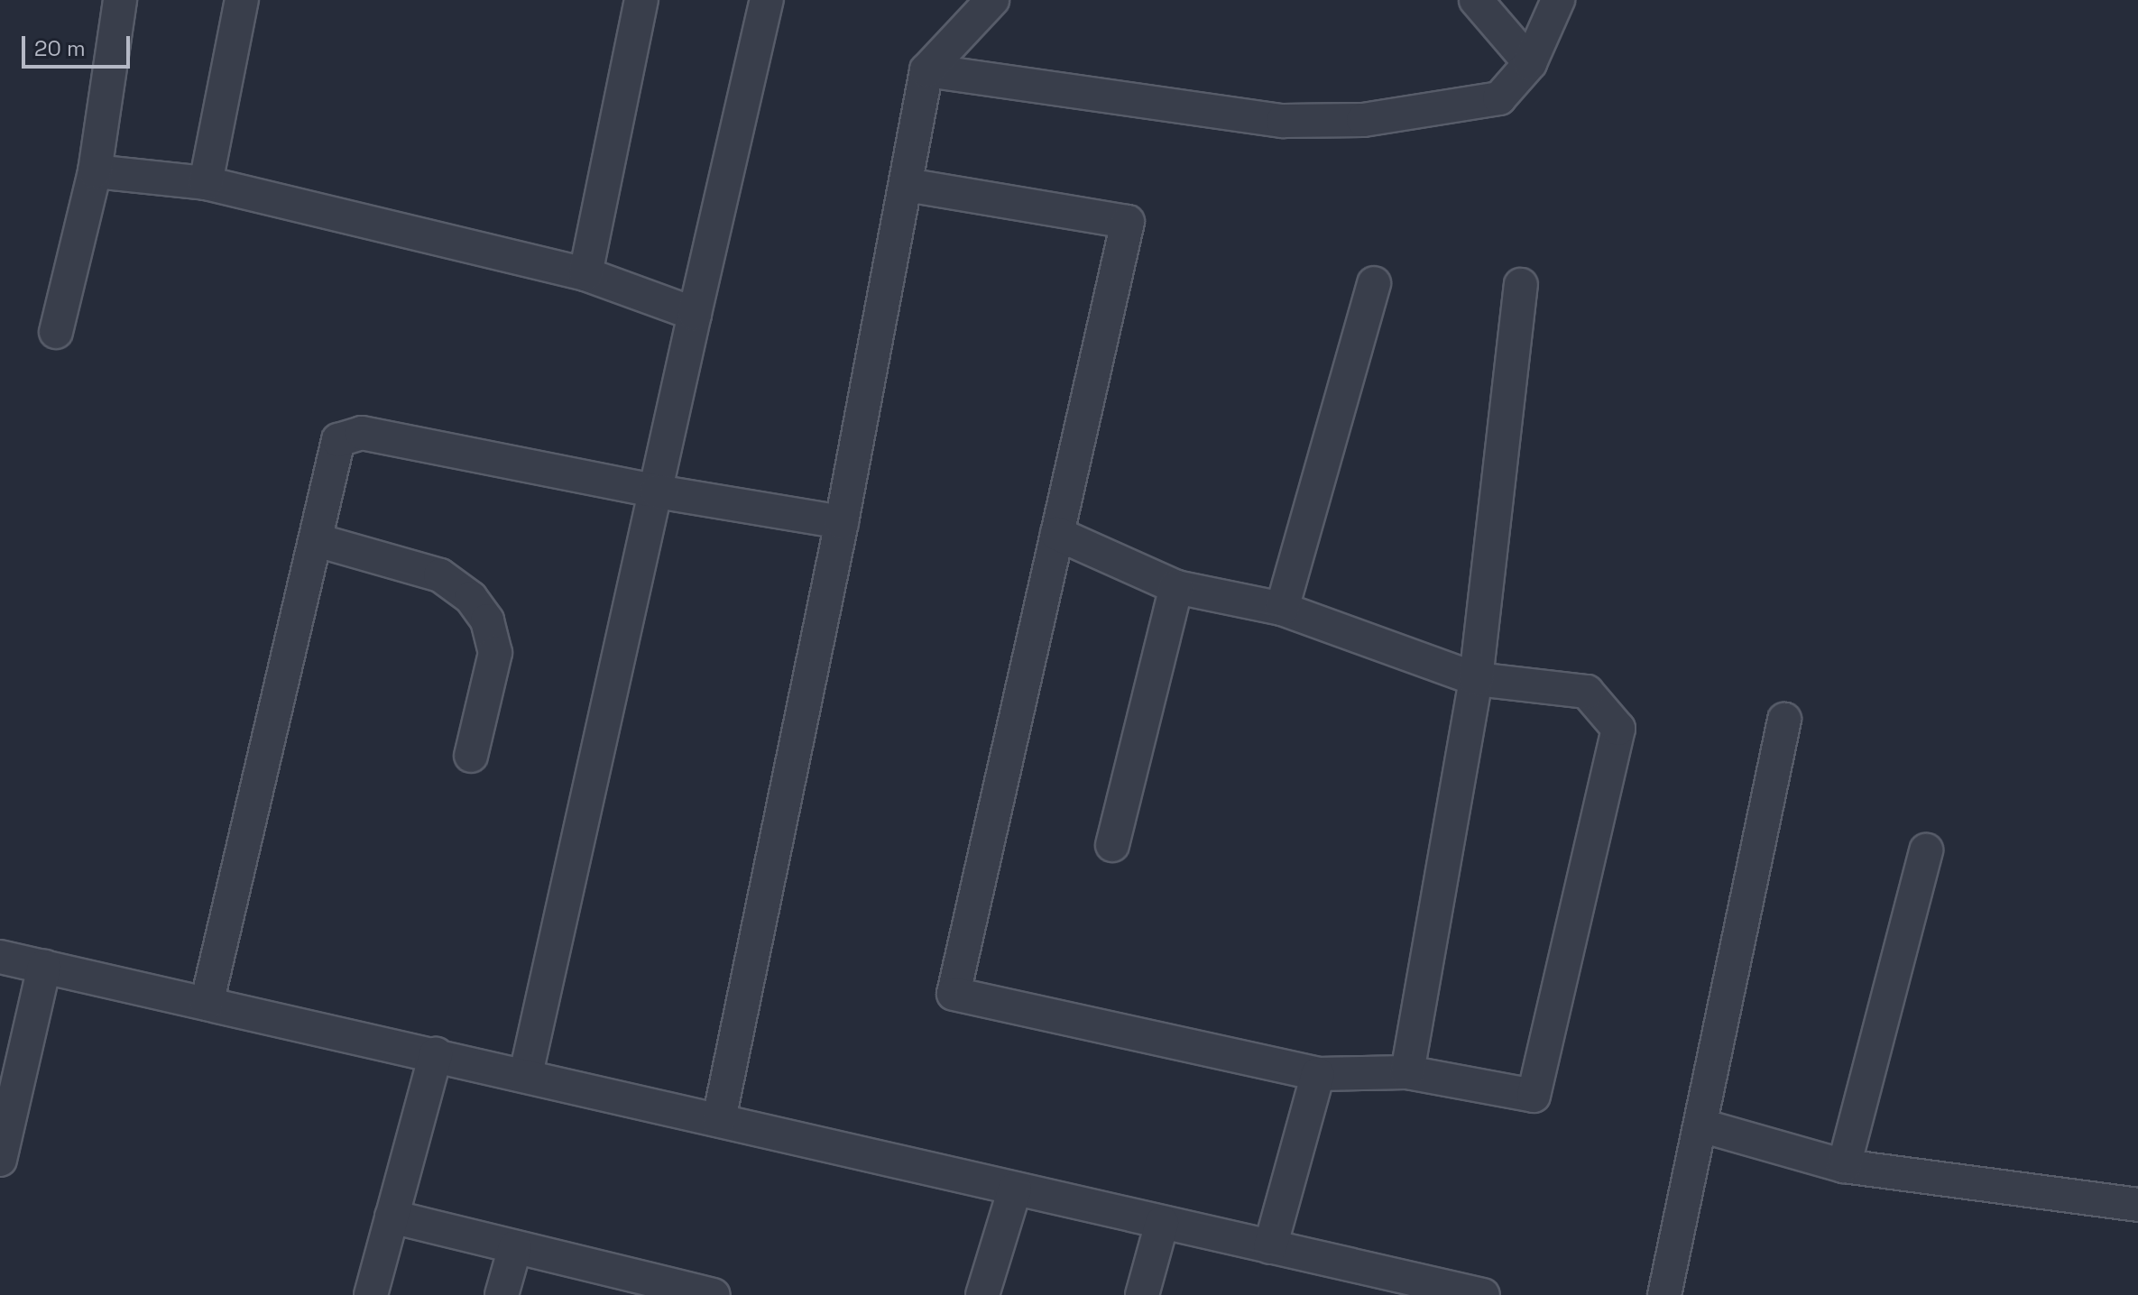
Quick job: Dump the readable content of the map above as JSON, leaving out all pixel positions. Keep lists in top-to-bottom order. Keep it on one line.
{"scale_bar":"20 m"}
